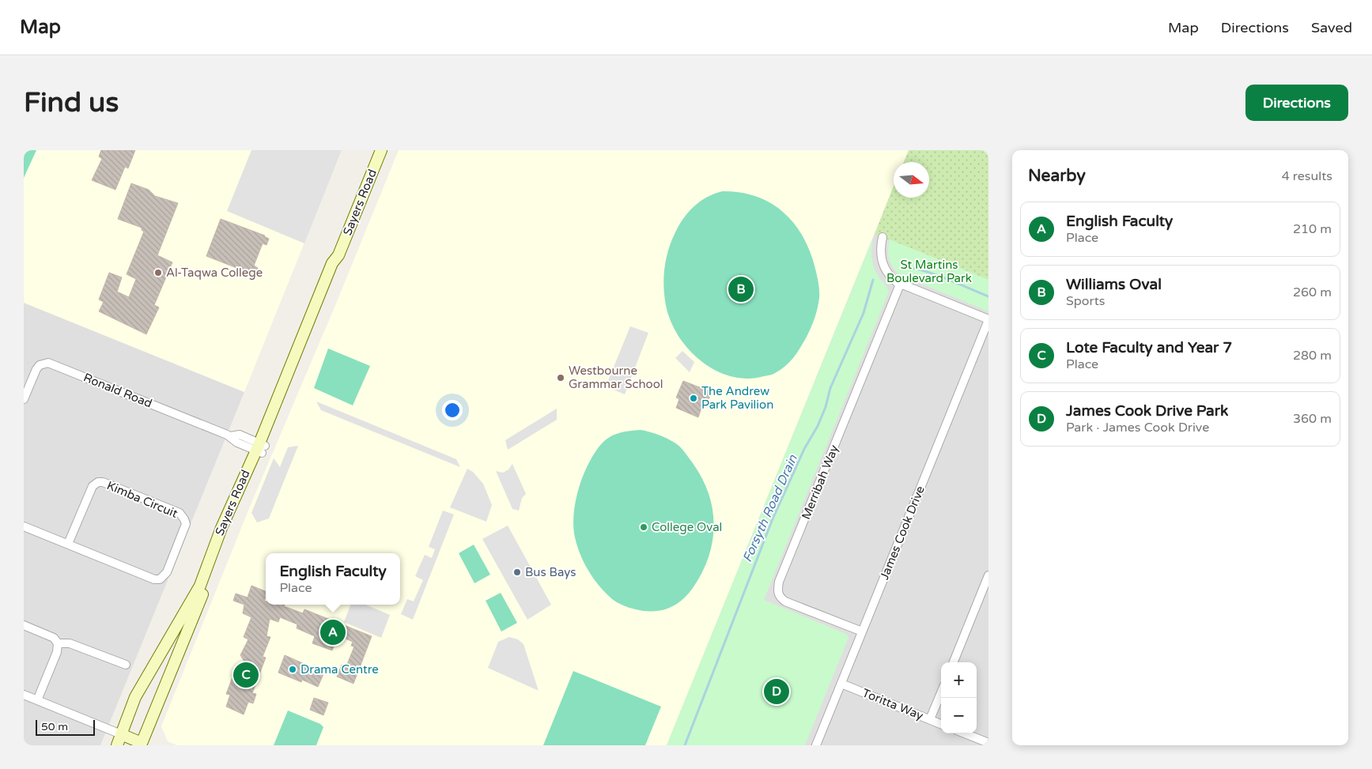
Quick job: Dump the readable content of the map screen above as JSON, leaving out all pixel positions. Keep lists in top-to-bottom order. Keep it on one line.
{"streets":{"main road":["Sayers Road"],"street":["Ronald Road","Merribah Way","Kimba Circuit","James Cook Drive","Toritta Way"]},"crossings":[["Sayers Road","Ronald Road"],["Merribah Way","James Cook Drive"],["James Cook Drive","Toritta Way"]],"water":["Forsyth Road Drain"],"parks":["St Martins Boulevard Park"],"places":["Al-Taqwa College","Westbourne Grammar School","The Andrew Park Pavilion","College Oval","Bus Bays","Drama Centre"],"scale_bar":"50 m","north":"right","page":{"header":"Map","nav":["Map","Directions","Saved"],"buttons":"Directions","title":"Find us","heading":["Nearby","4 results"],"list":[{"mark":"A","name":"English Faculty","note":"Place","value":"210 m"},{"mark":"B","name":"Williams Oval","note":"Sports","value":"260 m"},{"mark":"C","name":"Lote Faculty and Year 7","note":"Place","value":"280 m"},{"mark":"D","name":"James Cook Drive Park","note":"Park · James Cook Drive","value":"360 m"}],"pins":["B","A","C","D"],"popup":["English Faculty","Place"],"map_buttons":["+","−"],"scale":"50 m"}}
